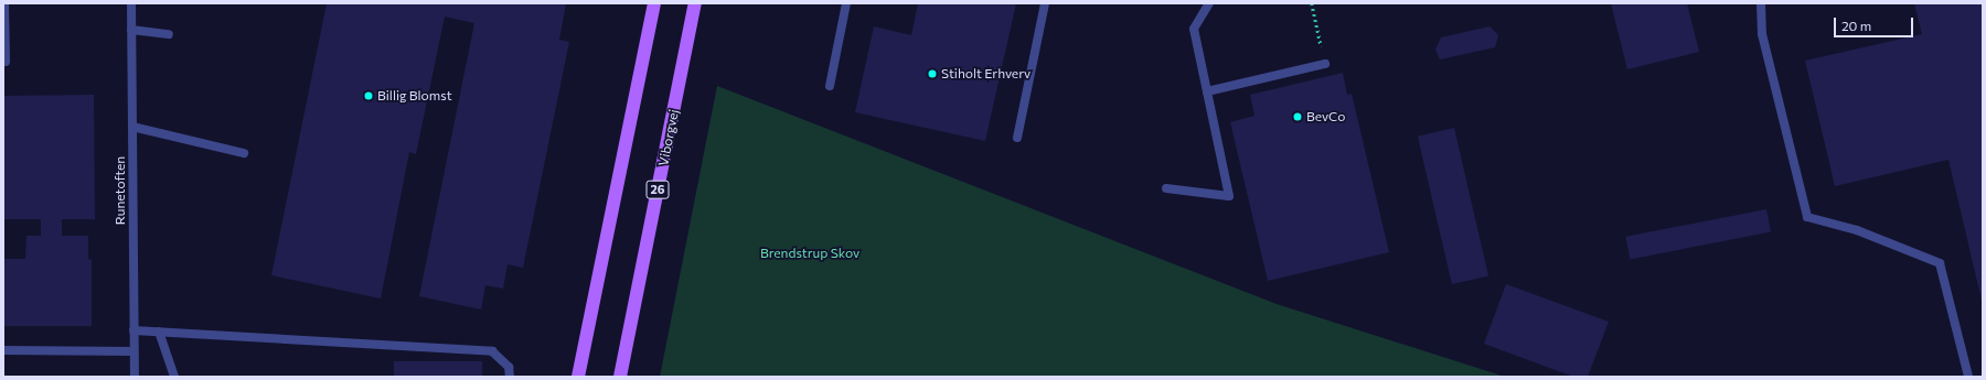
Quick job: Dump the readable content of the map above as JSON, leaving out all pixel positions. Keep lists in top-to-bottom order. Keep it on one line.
{"streets":{"main road":["Viborgvej","26"],"street":["Runetoften"]},"parks":["Brendstrup Skov"],"places":["Stiholt Erhverv","Billig Blomst","BevCo"],"scale_bar":"20 m"}
